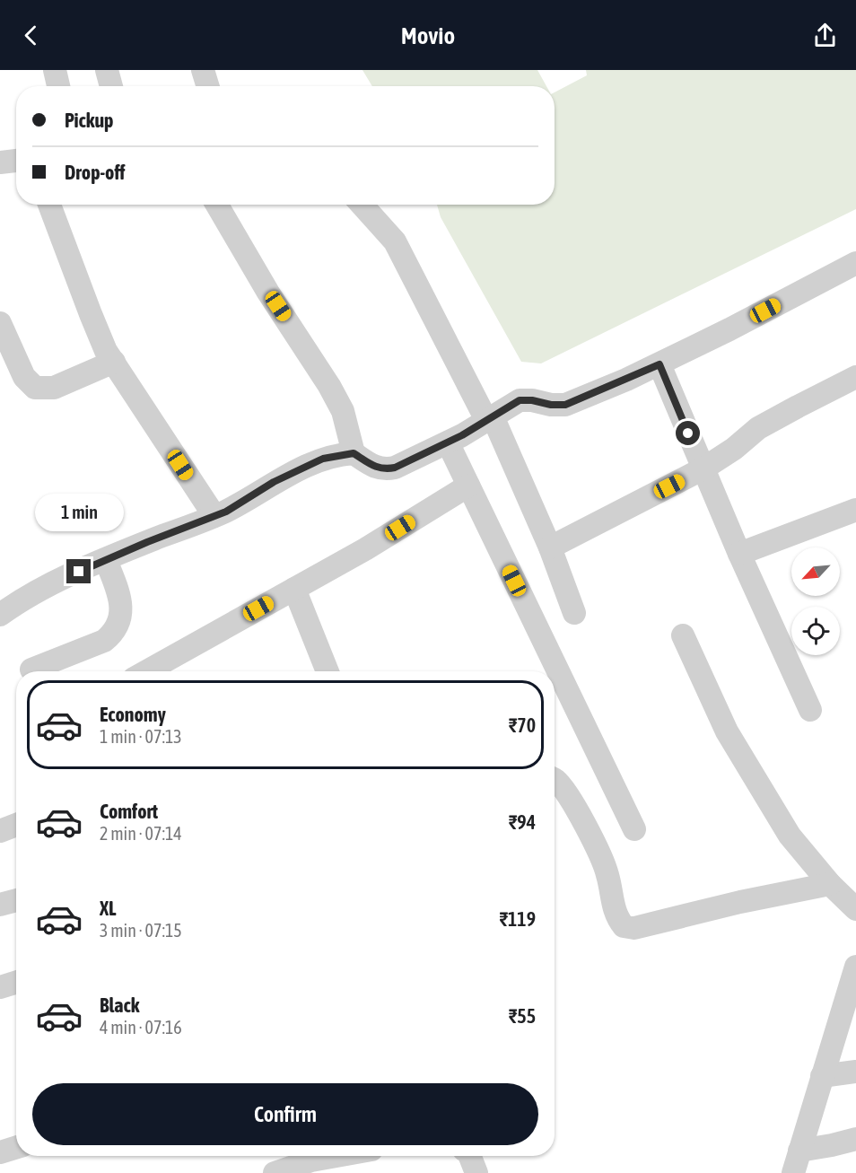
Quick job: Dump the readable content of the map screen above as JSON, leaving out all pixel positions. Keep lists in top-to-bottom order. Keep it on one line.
{"north":"bottom left","page":{"header":"Movio","banner":["Pickup","Drop-off"],"bubble":"1 min","list":[{"name":"Economy","note":"1 min · 07:13","value":"₹70"},{"name":"Comfort","note":"2 min · 07:14","value":"₹94"},{"name":"XL","note":"3 min · 07:15","value":"₹119"},{"name":"Black","note":"4 min · 07:16","value":"₹55"}],"buttons":"Confirm"}}
